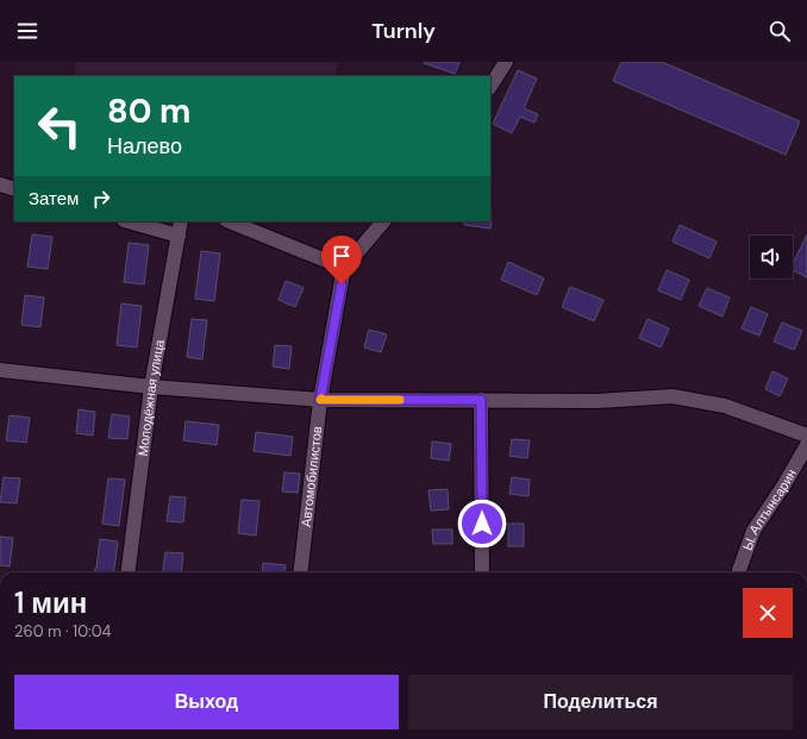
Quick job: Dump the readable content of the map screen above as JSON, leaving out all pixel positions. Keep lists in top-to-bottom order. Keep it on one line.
{"streets":{"street":["Молодёжная улица","Автомобилистов","Ы. Алтынсарин"]},"page":{"header":"Turnly","turn":["80 m","Налево"],"then":"Затем","heading":["1 мин","260 m · 10:04"],"buttons":["Выход","Поделиться"]}}
